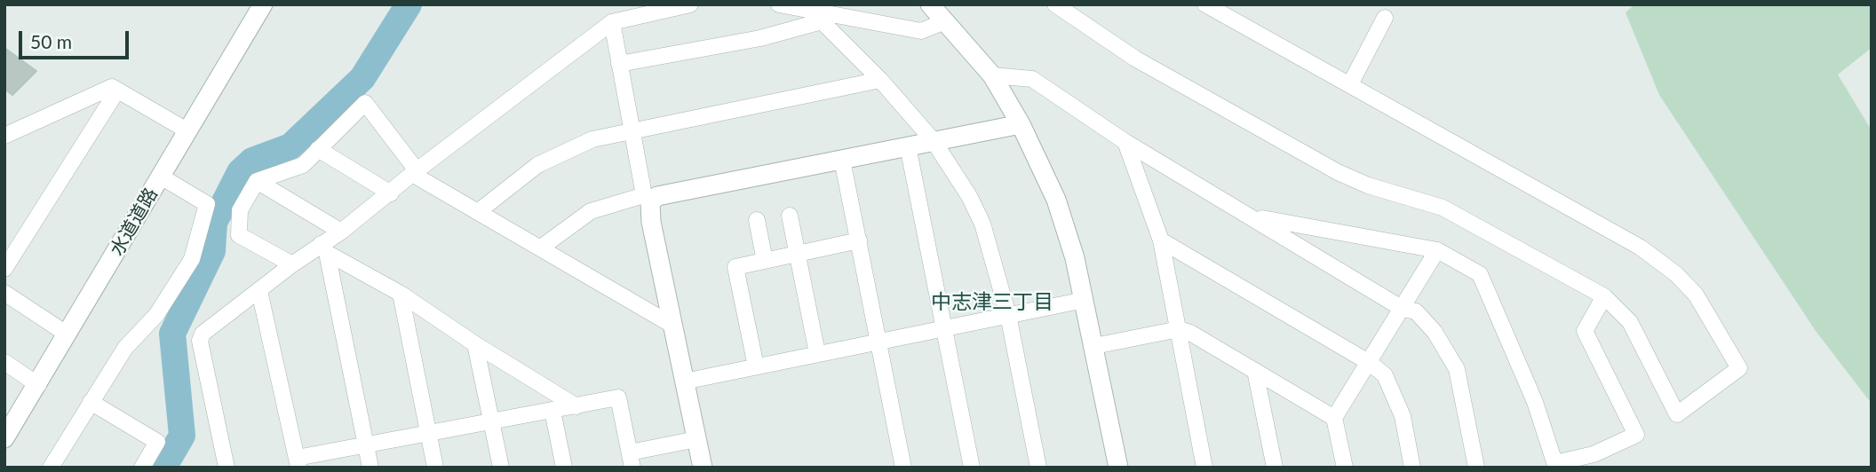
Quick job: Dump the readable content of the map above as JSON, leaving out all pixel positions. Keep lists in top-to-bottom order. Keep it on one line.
{"streets":{"street":["水道道路"]},"districts":["中志津三丁目"],"scale_bar":"50 m"}
